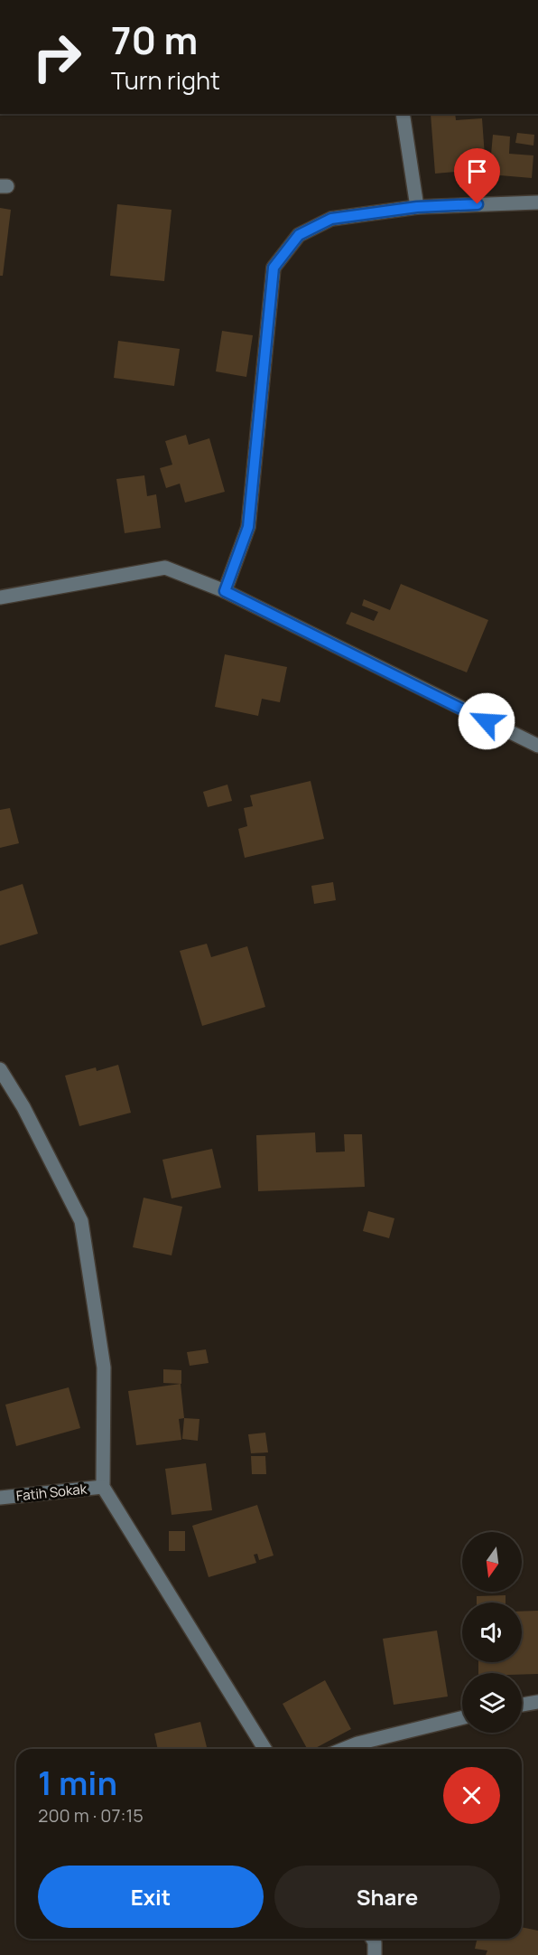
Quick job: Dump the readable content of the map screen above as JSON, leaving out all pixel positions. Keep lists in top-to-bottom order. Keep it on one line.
{"streets":{"street":["Fatih Sokak"]},"north":"bottom","page":{"turn":["70 m","Turn right"],"heading":["1 min","200 m · 07:15"],"buttons":["Exit","Share"]}}
